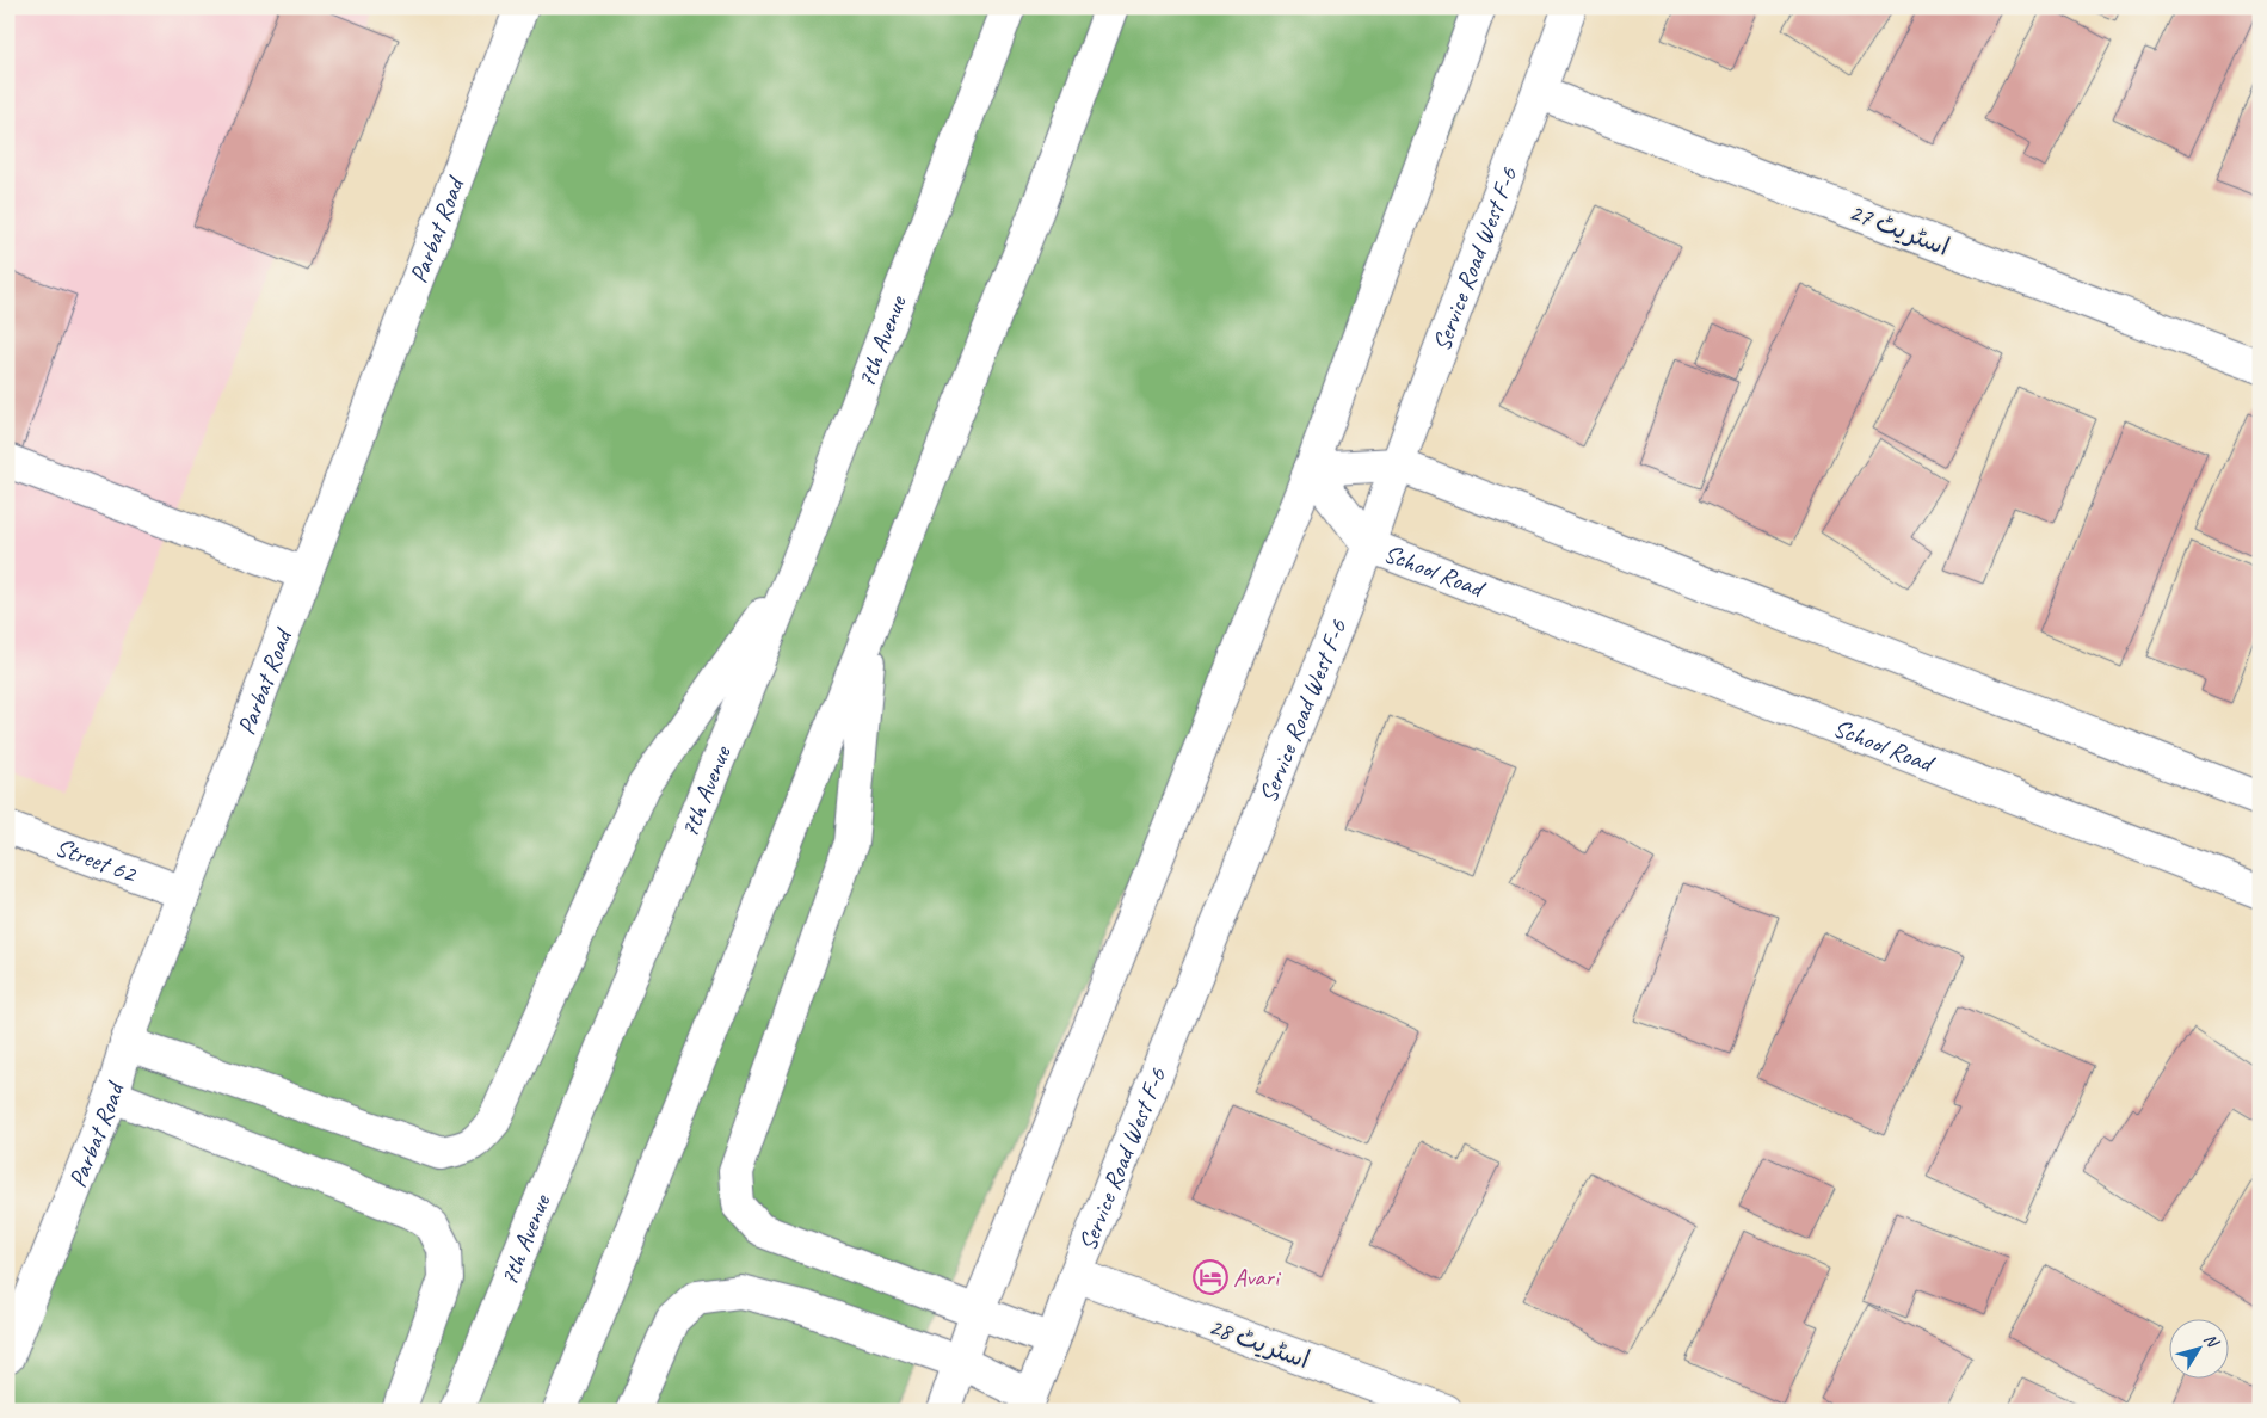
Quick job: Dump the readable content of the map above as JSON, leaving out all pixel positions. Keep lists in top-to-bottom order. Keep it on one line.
{"streets":{"street":["اسٹریٹ 27","Parbat Road","Service Road West F-6","7th Avenue","School Road","Street 62","اسٹریٹ 28"]},"crossings":[["اسٹریٹ 27","Service Road West F-6"],["Parbat Road","Street 62"],["Service Road West F-6","School Road"],["Service Road West F-6","اسٹریٹ 28"]],"places":{"hotel":["Avari"]},"north":"top right"}
